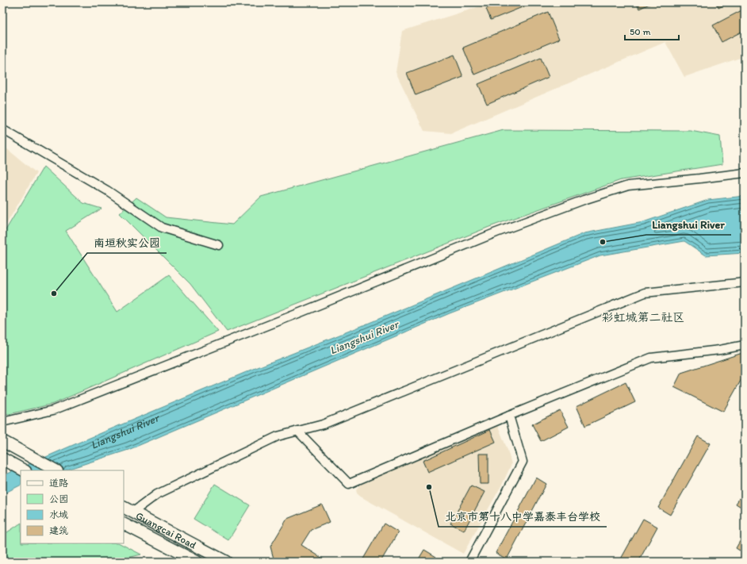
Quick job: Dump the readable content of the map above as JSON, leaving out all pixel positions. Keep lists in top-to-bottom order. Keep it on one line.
{"streets":{"main road":["Guangcai Road"]},"districts":["彩虹城第二社区"],"water":["Liangshui River"],"places":["Liangshui River","南垣秋实公园","北京市第十八中学嘉泰丰台学校"],"legend":["道路","公园","水域","建筑"],"scale_bar":"50 m"}
